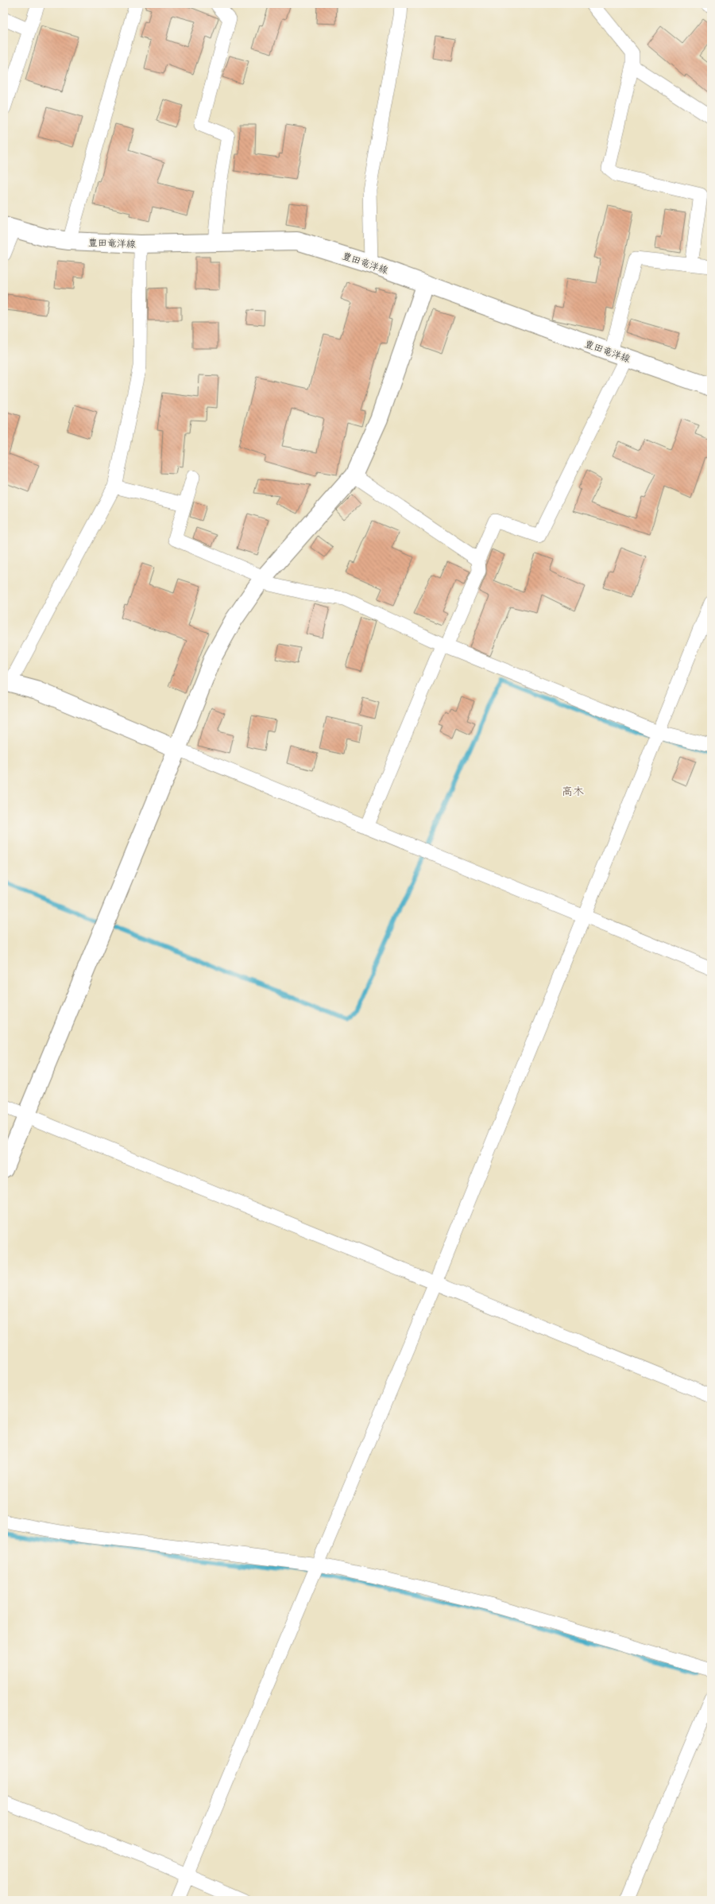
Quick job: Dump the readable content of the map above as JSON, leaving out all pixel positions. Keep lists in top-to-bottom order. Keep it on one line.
{"streets":{"street":["豊田竜洋線"]},"districts":["高木"]}
